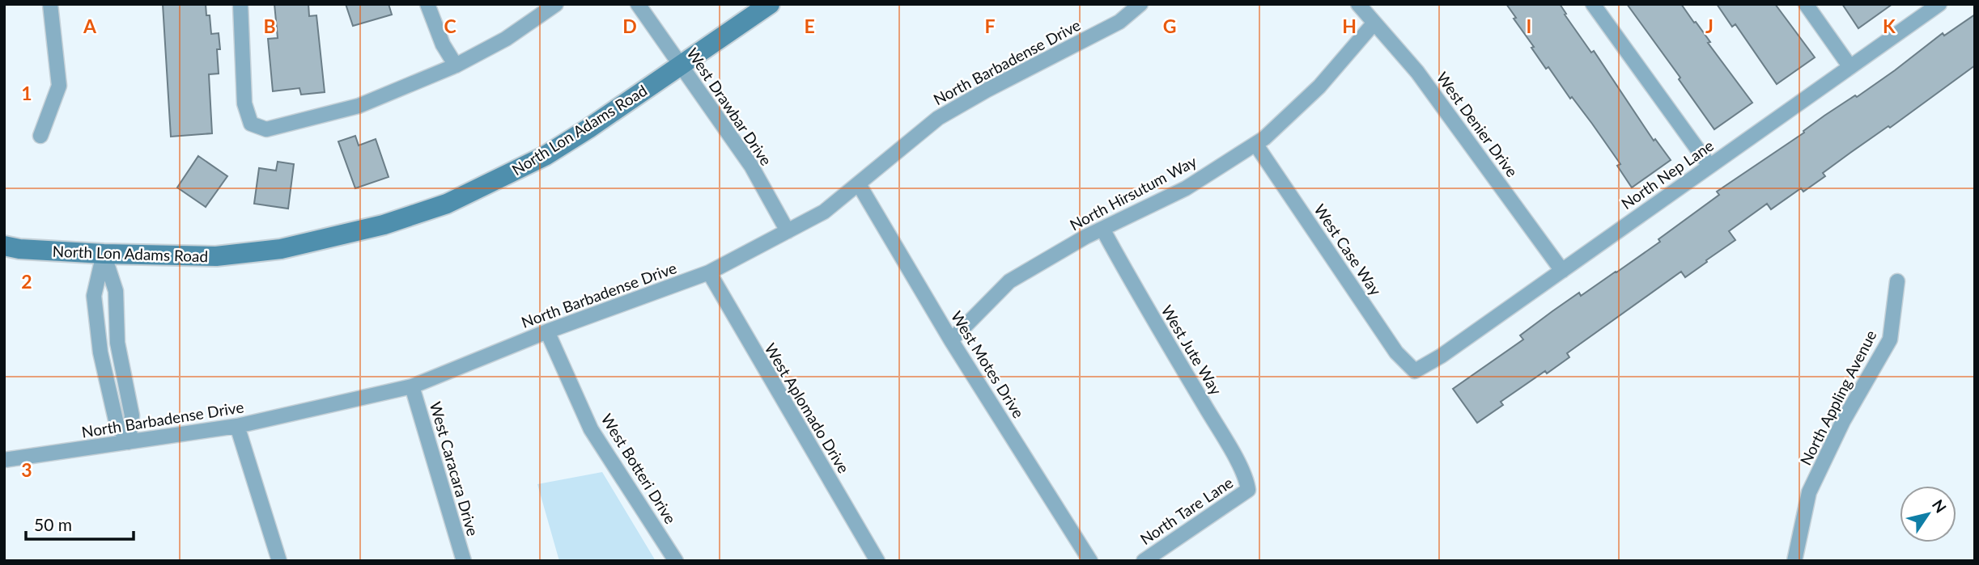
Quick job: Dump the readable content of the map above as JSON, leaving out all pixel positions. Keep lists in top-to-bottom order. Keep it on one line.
{"streets":{"street":["North Barbadense Drive","West Drawbar Drive","West Denier Drive","North Lon Adams Road","North Nep Lane","North Hirsutum Way","West Case Way","West Jute Way","West Motes Drive","North Appling Avenue","West Aplomado Drive","West Caracara Drive","West Botteri Drive","North Tare Lane"]},"crossings":[["North Barbadense Drive","West Drawbar Drive"],["North Barbadense Drive","West Motes Drive"],["North Barbadense Drive","West Aplomado Drive"],["North Barbadense Drive","West Caracara Drive"],["North Barbadense Drive","West Botteri Drive"],["West Drawbar Drive","North Lon Adams Road"],["West Denier Drive","North Nep Lane"],["West Denier Drive","North Hirsutum Way"],["North Nep Lane","West Case Way"],["North Hirsutum Way","West Case Way"],["North Hirsutum Way","West Jute Way"],["North Hirsutum Way","West Motes Drive"],["West Jute Way","North Tare Lane"]],"scale_bar":"50 m","north":"top right","grid":{"columns":["A","B","C","D","E","F","G","H","I","J","K"],"rows":["1","2","3"]}}
